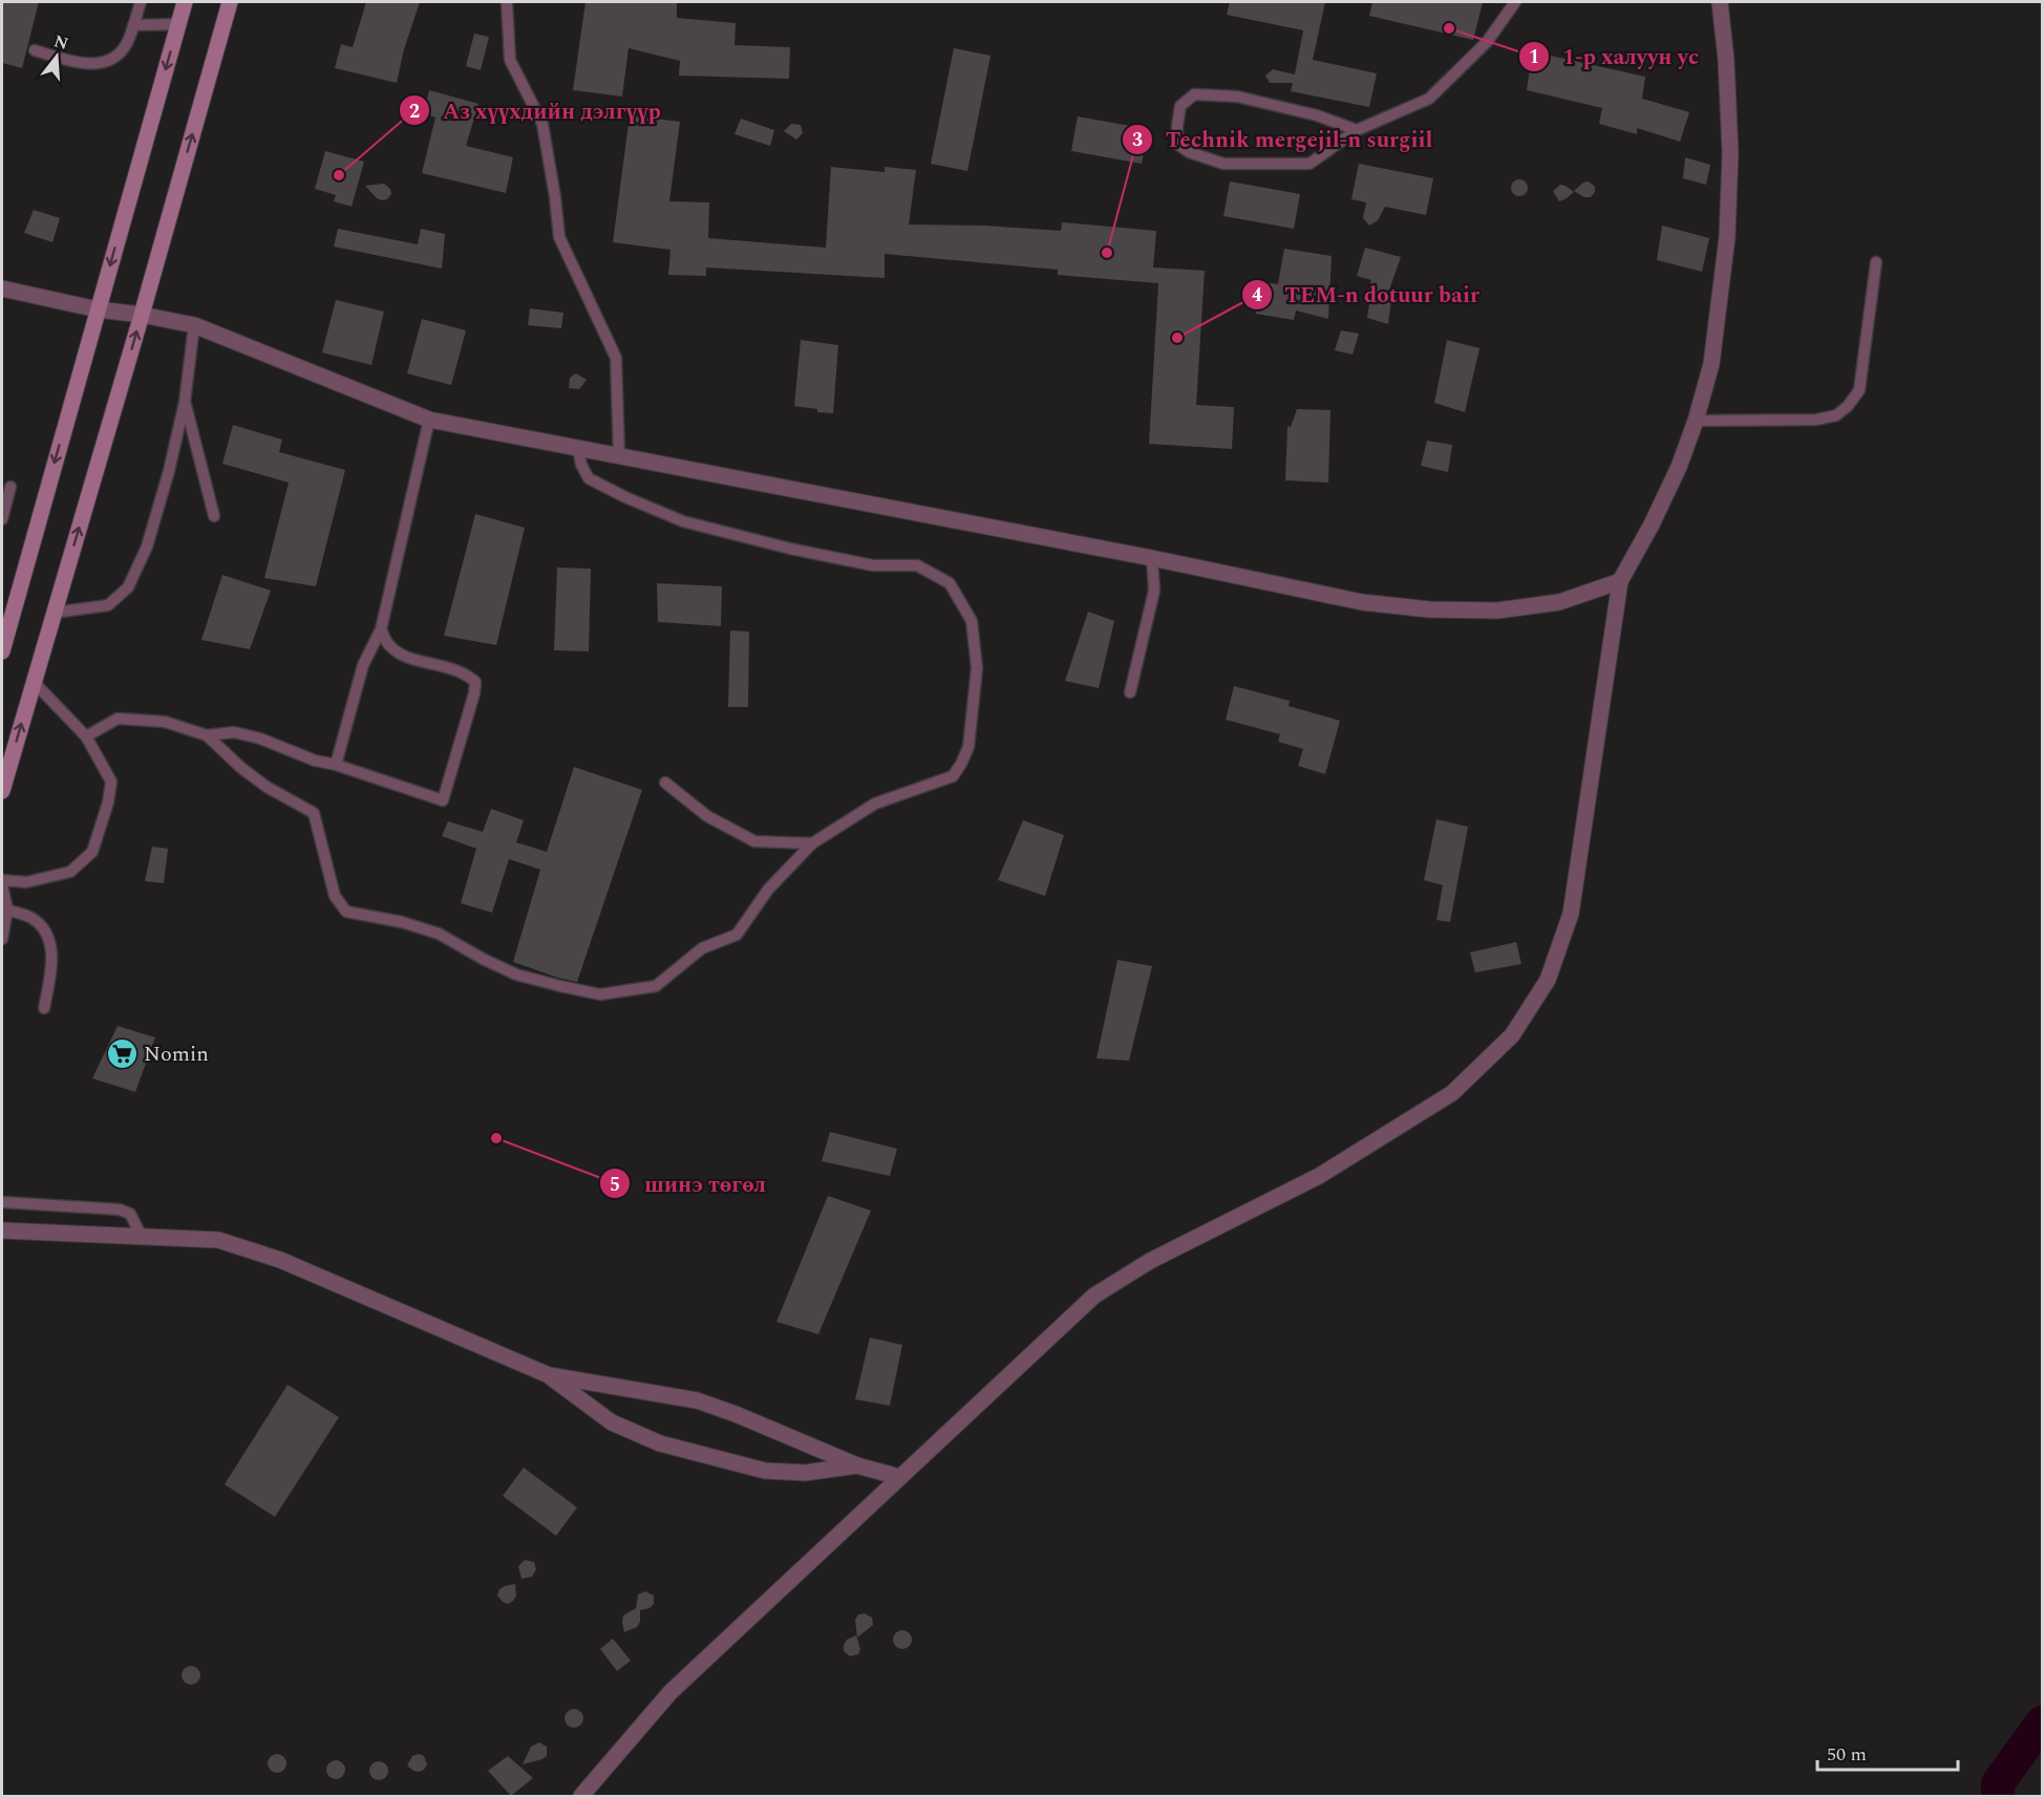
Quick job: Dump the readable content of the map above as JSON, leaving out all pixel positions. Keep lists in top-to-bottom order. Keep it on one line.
{"places":{"other":["1-р халуун ус","Аз хүүхдийн дэлгүүр","Technik mergejil-n surgiil","TEM-n dotuur bair","шинэ төгөл"],"supermarket":["Nomin"]},"scale_bar":"50 m","north":"top"}
